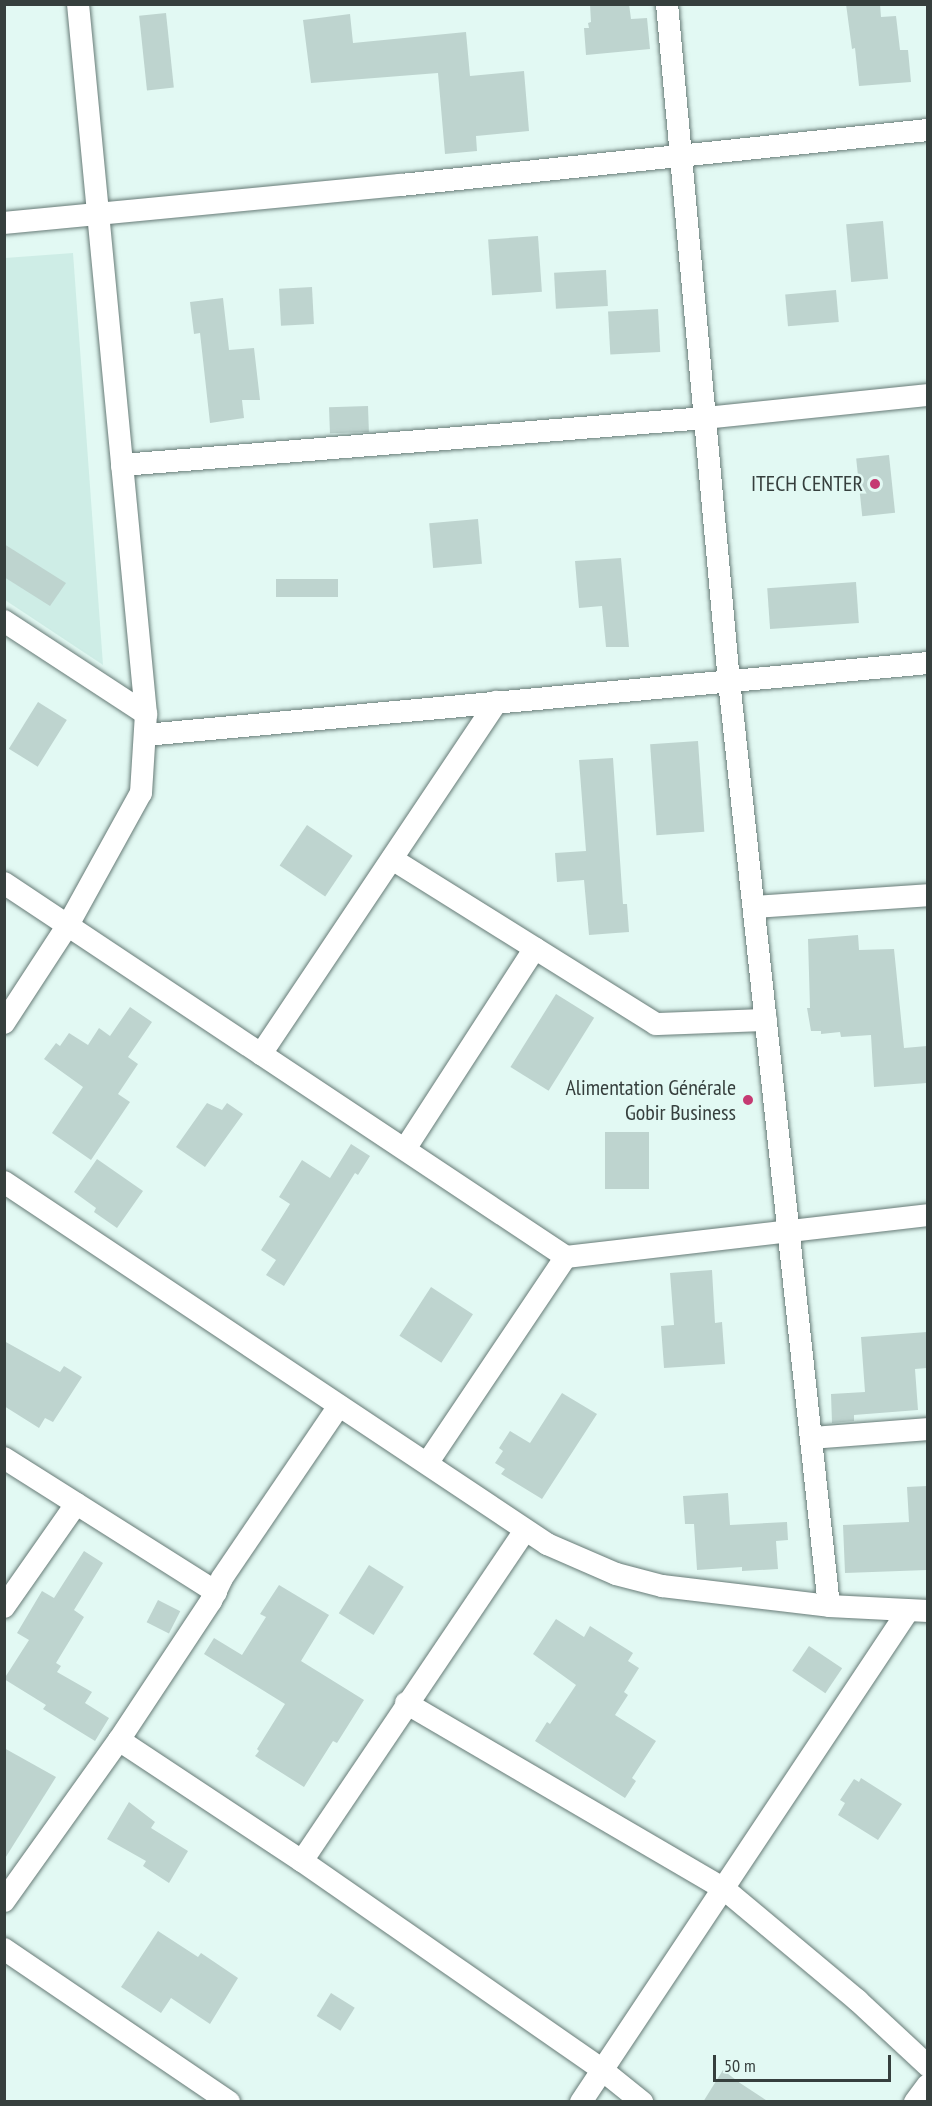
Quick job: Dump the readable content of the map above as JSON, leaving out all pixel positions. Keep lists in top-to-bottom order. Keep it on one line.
{"places":["ITECH CENTER","Alimentation Générale Gobir Business"],"scale_bar":"50 m"}
